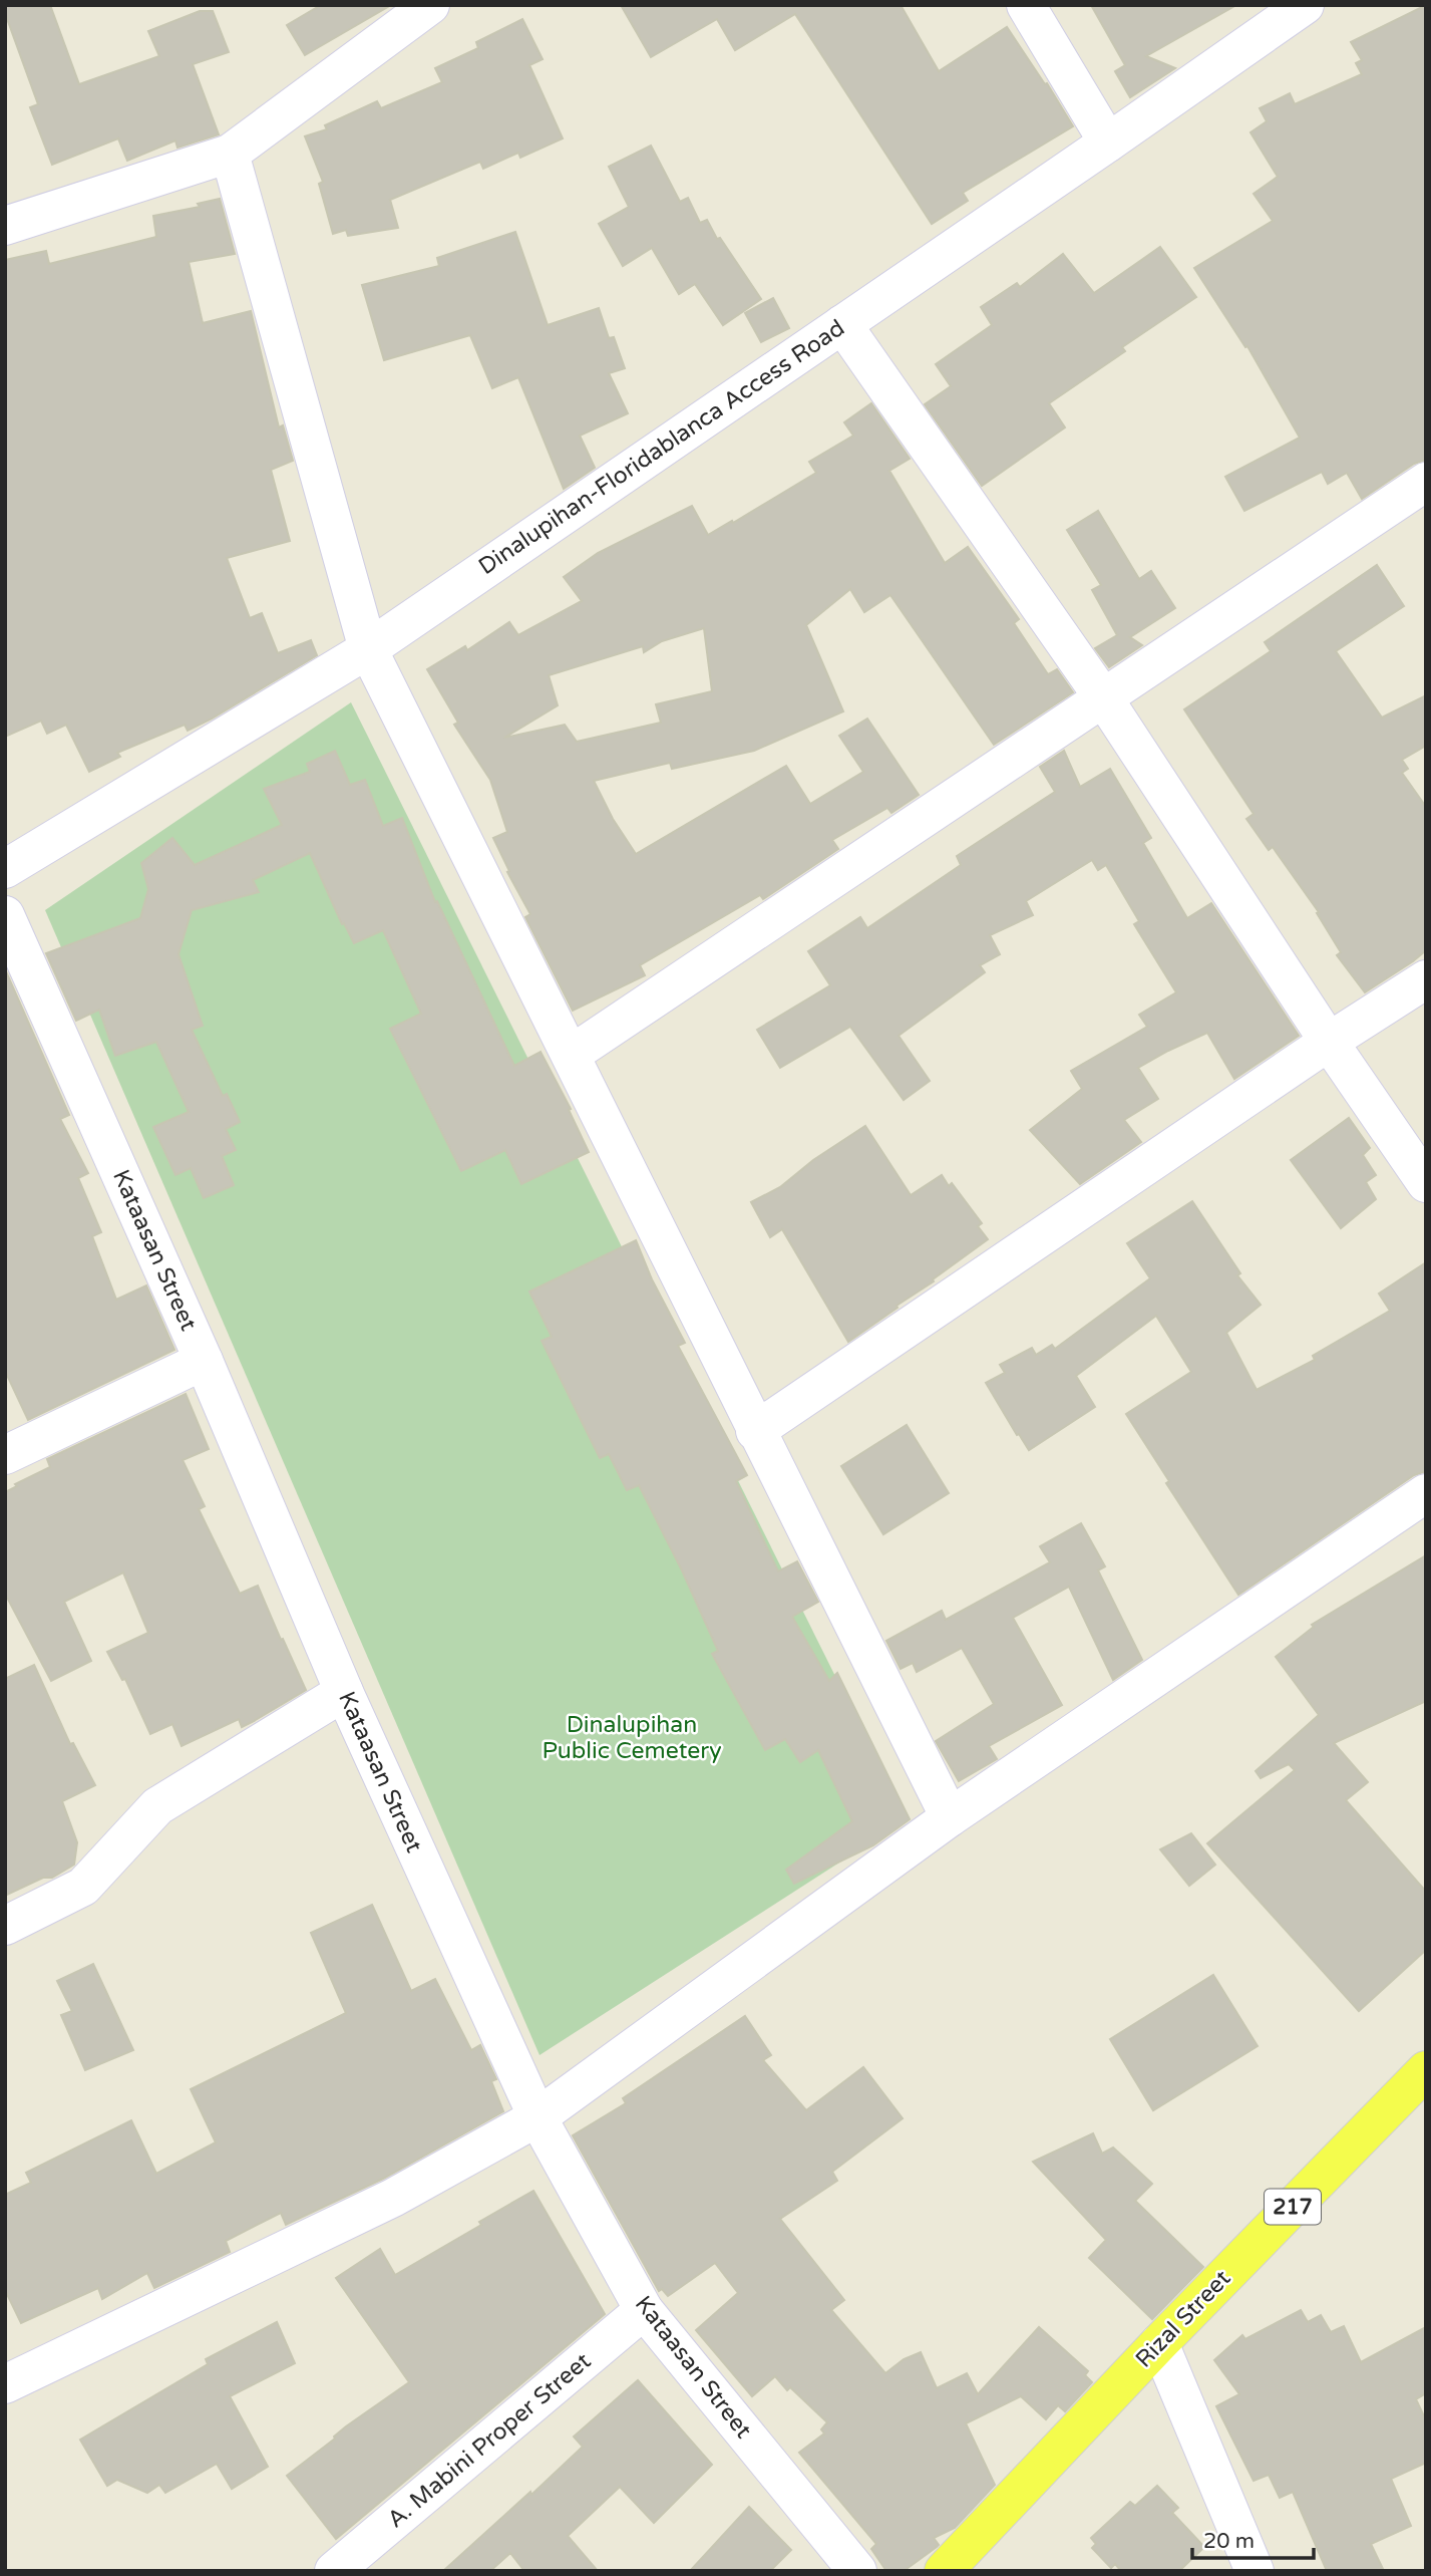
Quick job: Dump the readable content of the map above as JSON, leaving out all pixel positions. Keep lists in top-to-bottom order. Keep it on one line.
{"streets":{"main road":["217","Rizal Street"],"street":["Dinalupihan-Floridablanca Access Road","Kataasan Street","A. Mabini Proper Street"]},"crossings":[["Kataasan Street","A. Mabini Proper Street"]],"parks":["Dinalupihan Public Cemetery"],"scale_bar":"20 m"}
